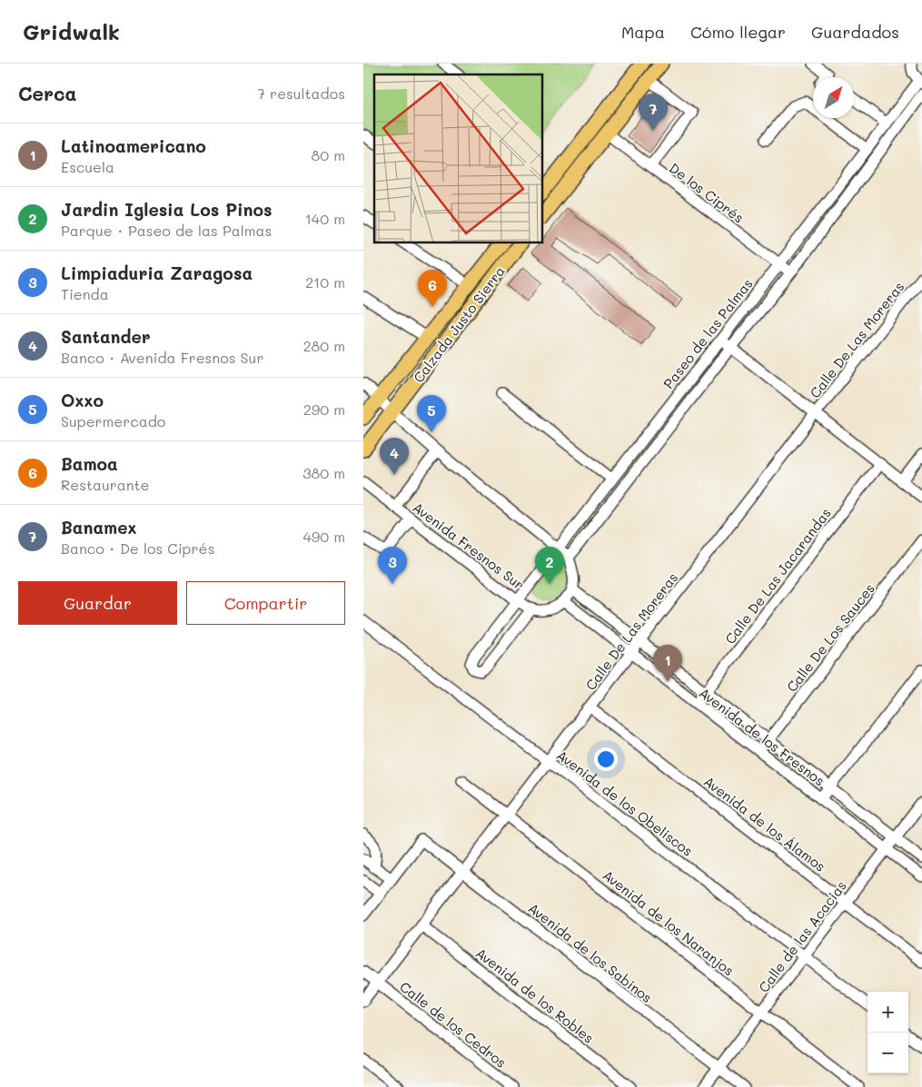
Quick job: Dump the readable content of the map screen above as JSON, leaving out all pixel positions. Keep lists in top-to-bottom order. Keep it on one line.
{"streets":{"main road":["Calzada Justo Sierra"],"street":["De los Ciprés","Paseo de las Palmas","Calle De Las Moreras","Avenida Fresnos Sur","Calle De Las Jacarandas","Calle De Los Sauces","Avenida de los Fresnos","Avenida de los Obeliscos","Avenida de los Álamos","Avenida de los Naranjos","Calle de las Acacias","Avenida de los Sabinos","Avenida de los Robles","Calle de los Cedros"]},"crossings":[["De los Ciprés","Paseo de las Palmas"],["Paseo de las Palmas","Avenida Fresnos Sur"],["Calle De Las Moreras","Avenida de los Fresnos"],["Calle De Las Moreras","Avenida de los Obeliscos"],["Calle De Las Moreras","Avenida de los Álamos"],["Calle De Las Moreras","Avenida de los Naranjos"],["Calle De Las Moreras","Avenida de los Sabinos"],["Calle De Las Moreras","Avenida de los Robles"],["Calle De Las Moreras","Calle de los Cedros"],["Calle De Las Jacarandas","Avenida de los Fresnos"],["Calle De Los Sauces","Avenida de los Fresnos"],["Avenida de los Fresnos","Calle de las Acacias"],["Avenida de los Obeliscos","Calle de las Acacias"],["Avenida de los Álamos","Calle de las Acacias"],["Avenida de los Naranjos","Calle de las Acacias"],["Calle de las Acacias","Avenida de los Sabinos"]],"north":"top right","page":{"header":"Gridwalk","nav":["Mapa","Cómo llegar","Guardados"],"heading":["Cerca","7 resultados"],"pins":["7","6","5","4","2","3","1"],"list":[{"mark":"1","name":"Latinoamericano","note":"Escuela","value":"80 m"},{"mark":"2","name":"Jardin Iglesia Los Pinos","note":"Parque · Paseo de las Palmas","value":"140 m"},{"mark":"3","name":"Limpiaduria Zaragosa","note":"Tienda","value":"210 m"},{"mark":"4","name":"Santander","note":"Banco · Avenida Fresnos Sur","value":"280 m"},{"mark":"5","name":"Oxxo","note":"Supermercado","value":"290 m"},{"mark":"6","name":"Bamoa","note":"Restaurante","value":"380 m"},{"mark":"7","name":"Banamex","note":"Banco · De los Ciprés","value":"490 m"}],"buttons":["Guardar","Compartir"],"map_buttons":["+","−"]}}
